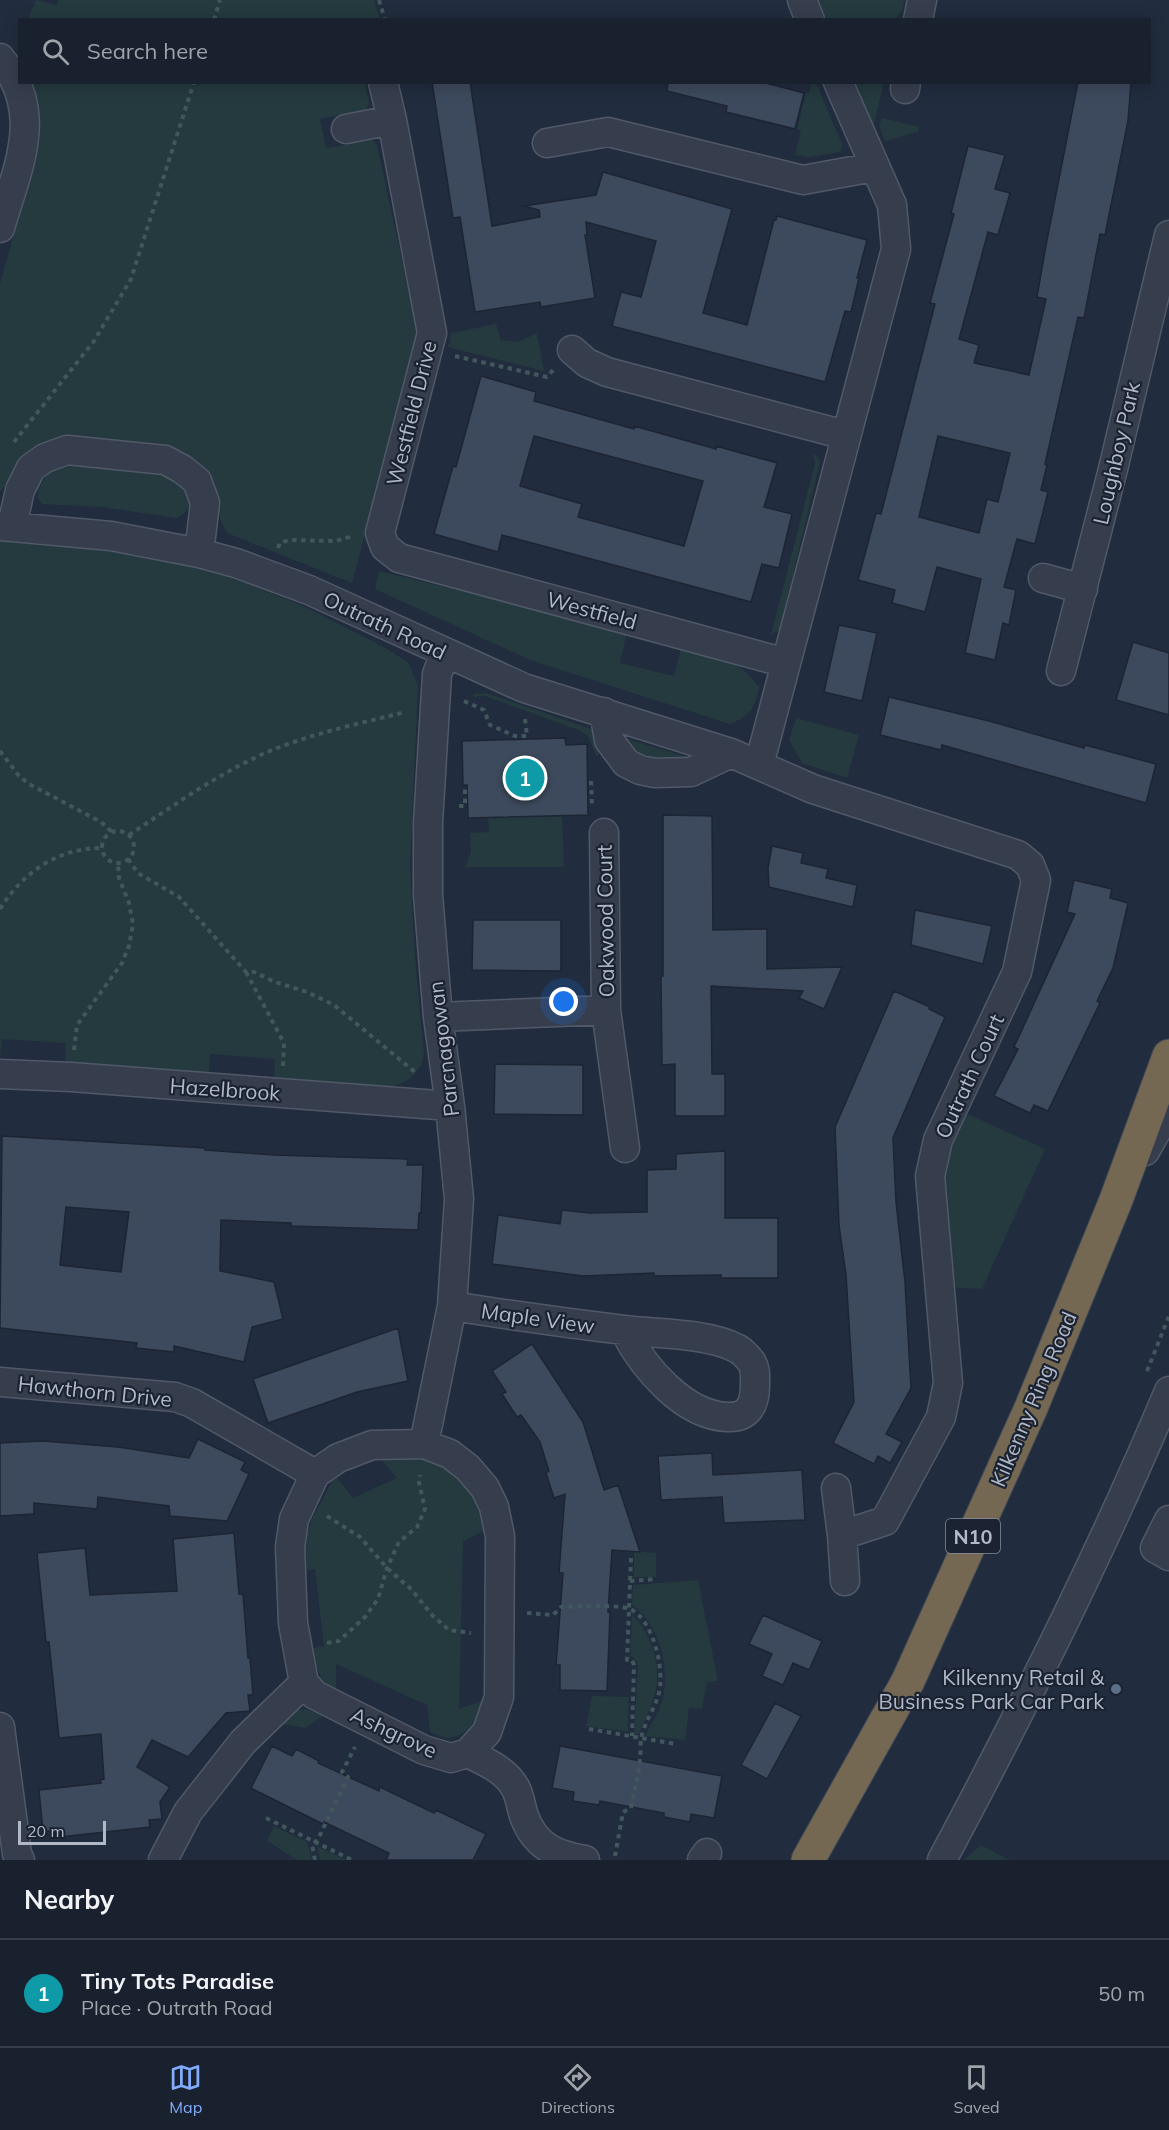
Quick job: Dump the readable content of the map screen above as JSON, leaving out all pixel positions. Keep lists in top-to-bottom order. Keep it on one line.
{"streets":{"highway":["Kilkenny Ring Road","N10"],"street":["Westfield Drive","Loughboy Park","Westfield","Outrath Road","Oakwood Court","Parcnagowan","Outrath Court","Hazelbrook","Maple View","Hawthorn Drive","Ashgrove"]},"crossings":[["Westfield Drive","Westfield"],["Outrath Road","Parcnagowan"],["Outrath Road","Outrath Court"],["Oakwood Court","Parcnagowan"],["Parcnagowan","Hazelbrook"],["Parcnagowan","Maple View"],["Parcnagowan","Ashgrove"],["Hawthorn Drive","Ashgrove"]],"places":["Kilkenny Retail & Business Park Car Park"],"scale_bar":"20 m","page":{"search":"Search here","pins":"1","scale":"20 m","heading":"Nearby","list":[{"mark":"1","name":"Tiny Tots Paradise","note":"Place · Outrath Road","value":"50 m"}],"nav":["Map","Directions","Saved"]}}
